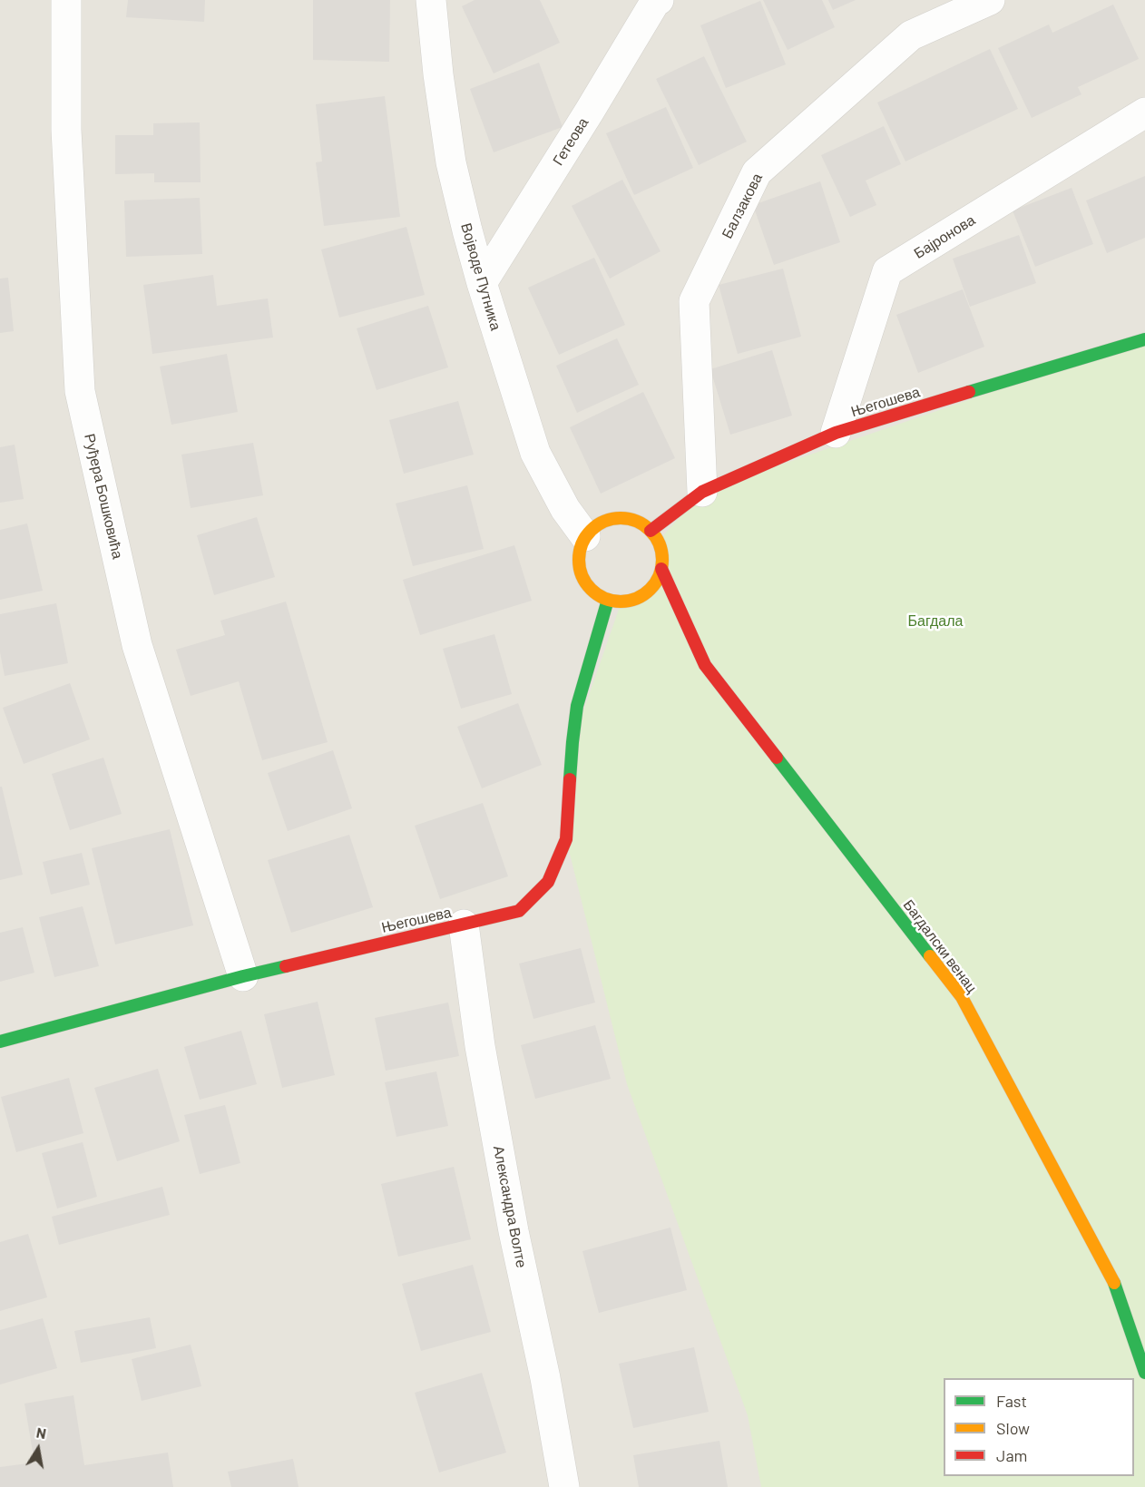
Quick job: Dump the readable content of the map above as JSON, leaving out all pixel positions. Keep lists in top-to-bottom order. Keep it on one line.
{"streets":{"street":["Гетеова","Балзакова","Бајронова","Војводе Путника","Његошева","Руђера Бошковића","Багдалски венац","Александра Волте"]},"crossings":[["Гетеова","Војводе Путника"],["Балзакова","Његошева"],["Бајронова","Његошева"],["Војводе Путника","Његошева"],["Војводе Путника","Багдалски венац"],["Његошева","Руђера Бошковића"],["Његошева","Багдалски венац"],["Његошева","Александра Волте"]],"parks":["Багдала"],"legend":["Fast","Slow","Jam"],"north":"top"}
